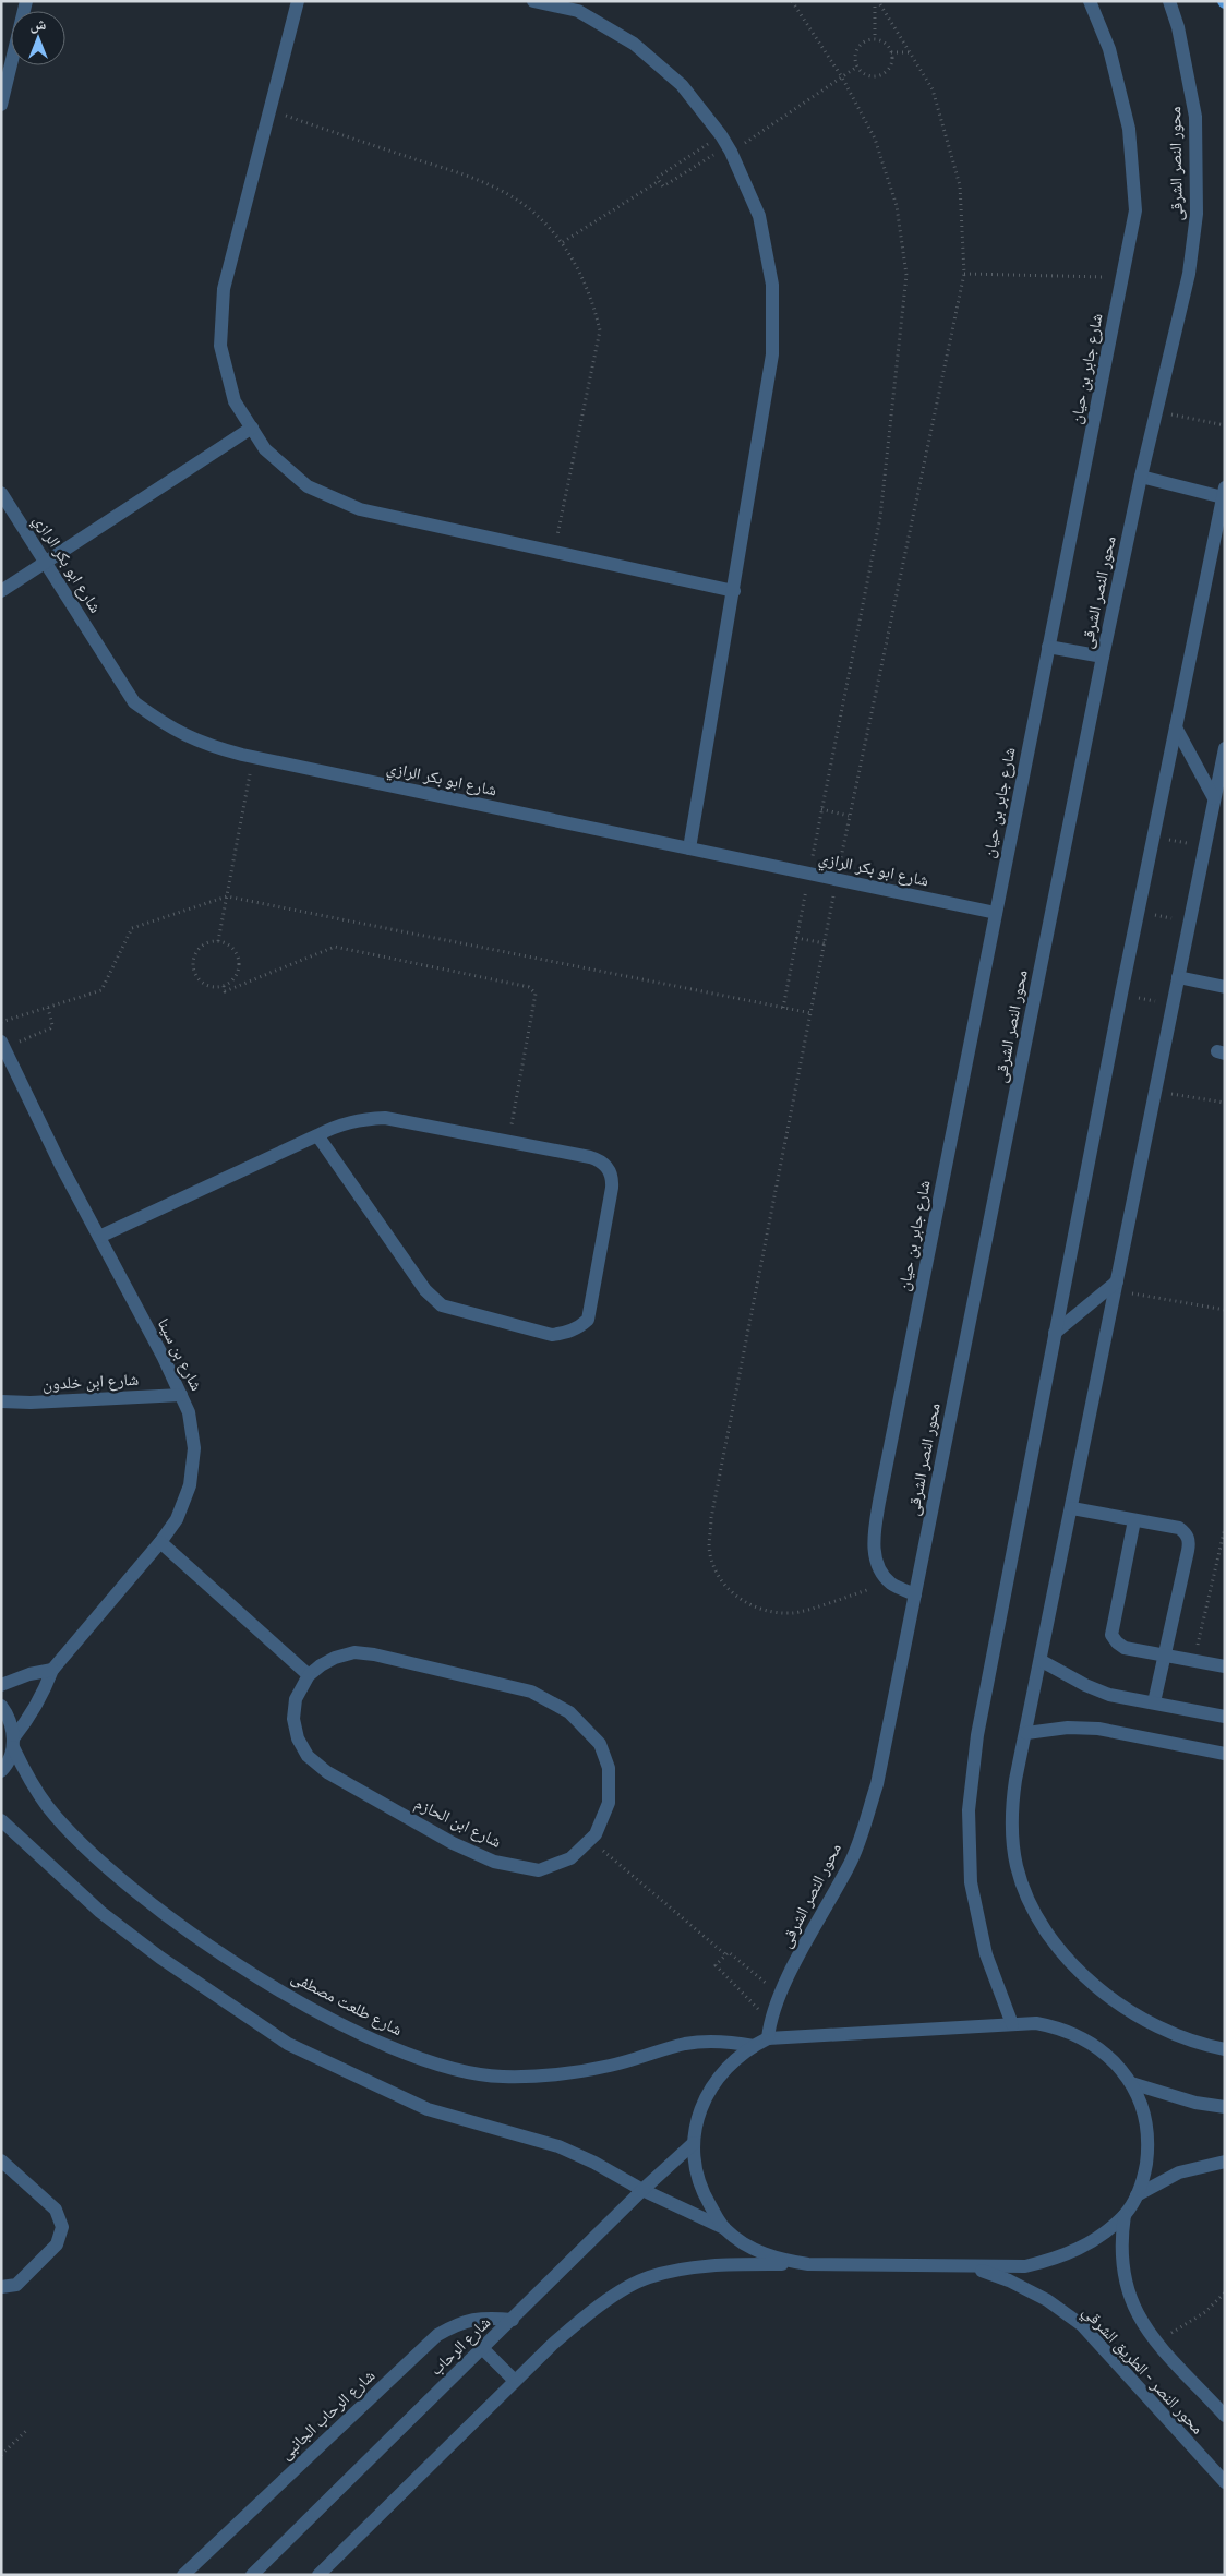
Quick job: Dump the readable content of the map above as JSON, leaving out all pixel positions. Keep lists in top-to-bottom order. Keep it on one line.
{"streets":{"street":["محور النصر الشرقى","شارع جابر بن حيان","شارع ابو بكر الرازي","شارع بن سينا","شارع ابن خلدون","شارع ابن الحازم","شارع طلعت مصطفى","شارع الرحاب","محور النصر - الطريق الشرقي","شارع الرحاب الجانبى"]},"crossings":[["محور النصر الشرقى","شارع جابر بن حيان"],["شارع جابر بن حيان","شارع ابو بكر الرازي"],["شارع بن سينا","شارع ابن خلدون"],["شارع بن سينا","شارع طلعت مصطفى"],["شارع الرحاب","شارع الرحاب الجانبى"]],"north":"top"}
